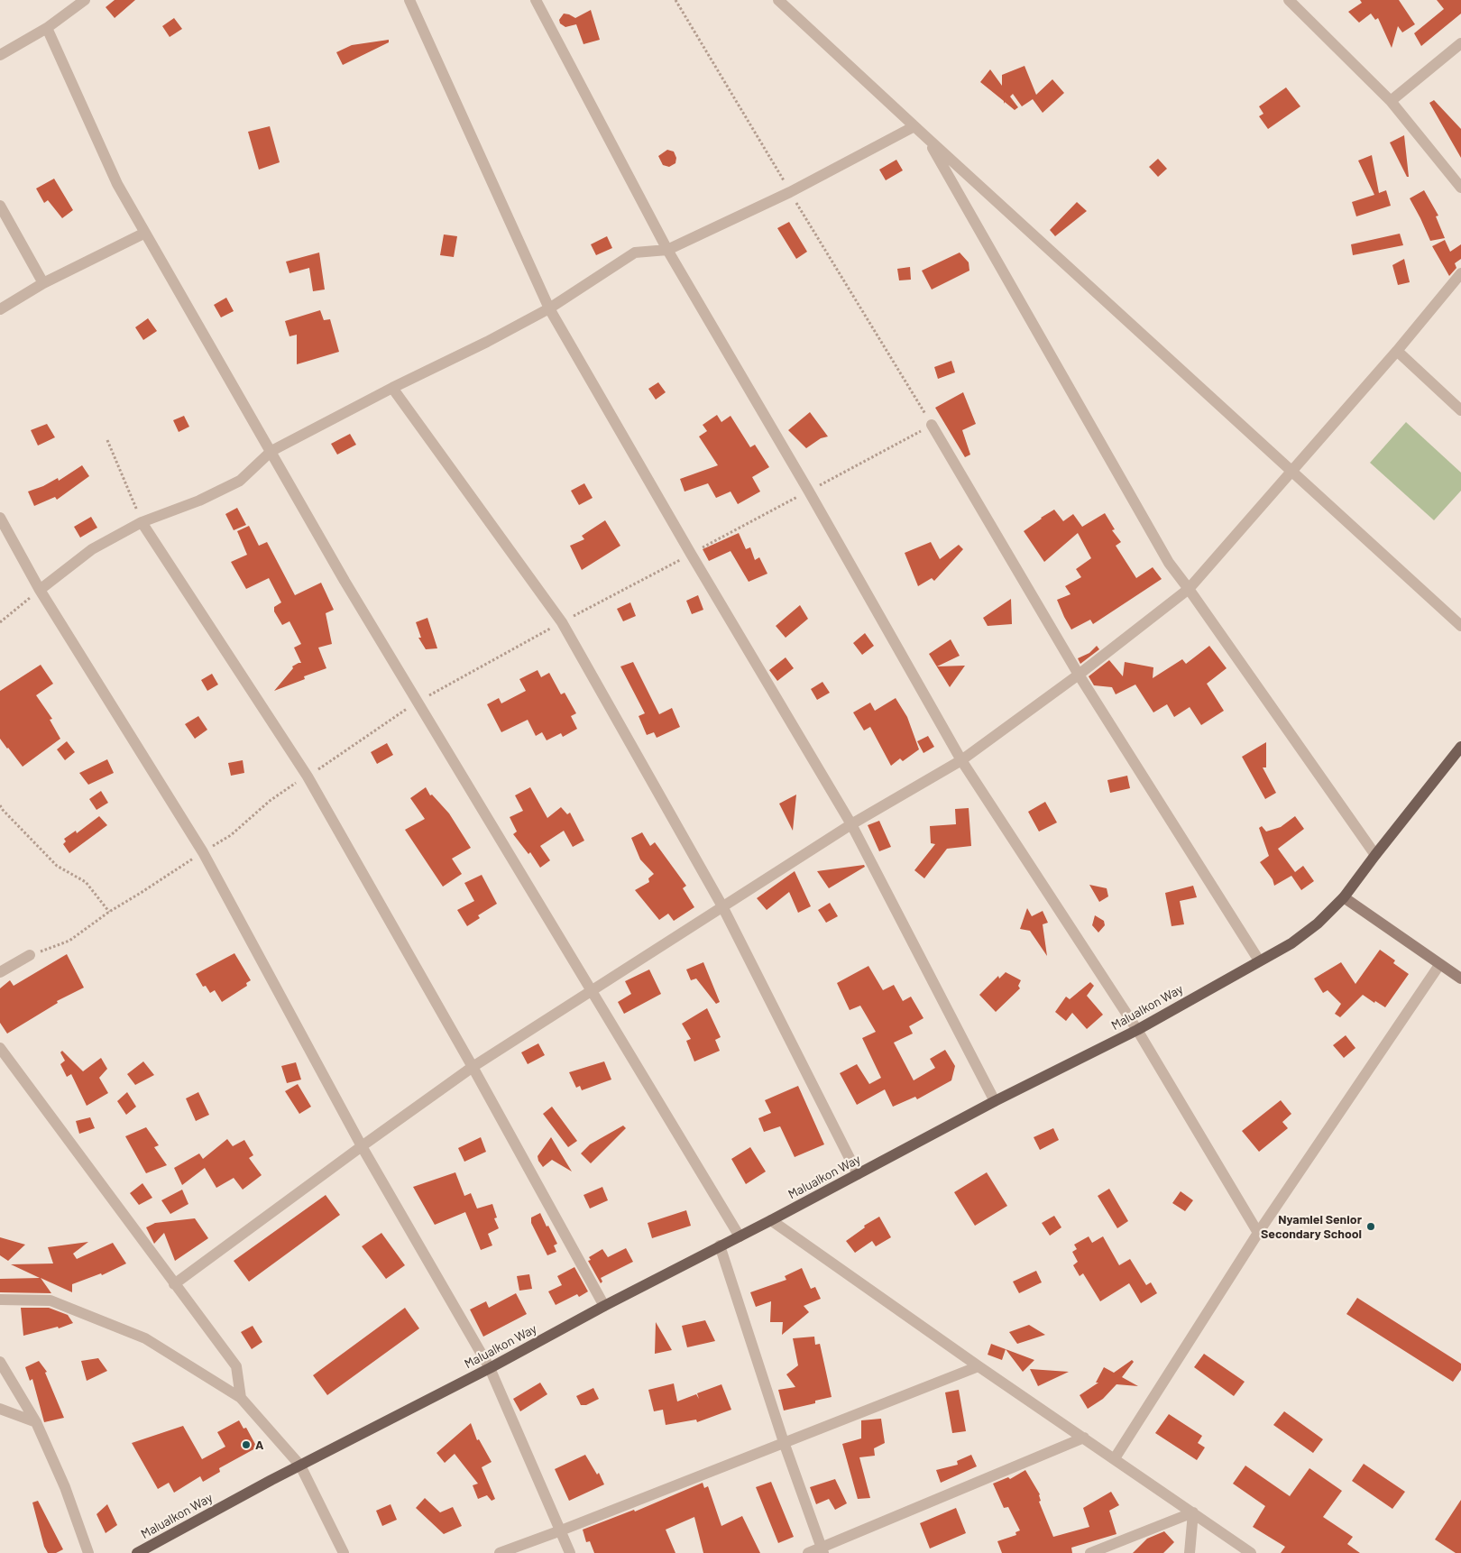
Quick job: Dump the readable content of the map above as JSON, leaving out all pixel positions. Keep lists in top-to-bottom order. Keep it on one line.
{"streets":{"main road":["Malualkon Way"]},"places":["Nyamlel Senior Secondary School","A"]}
